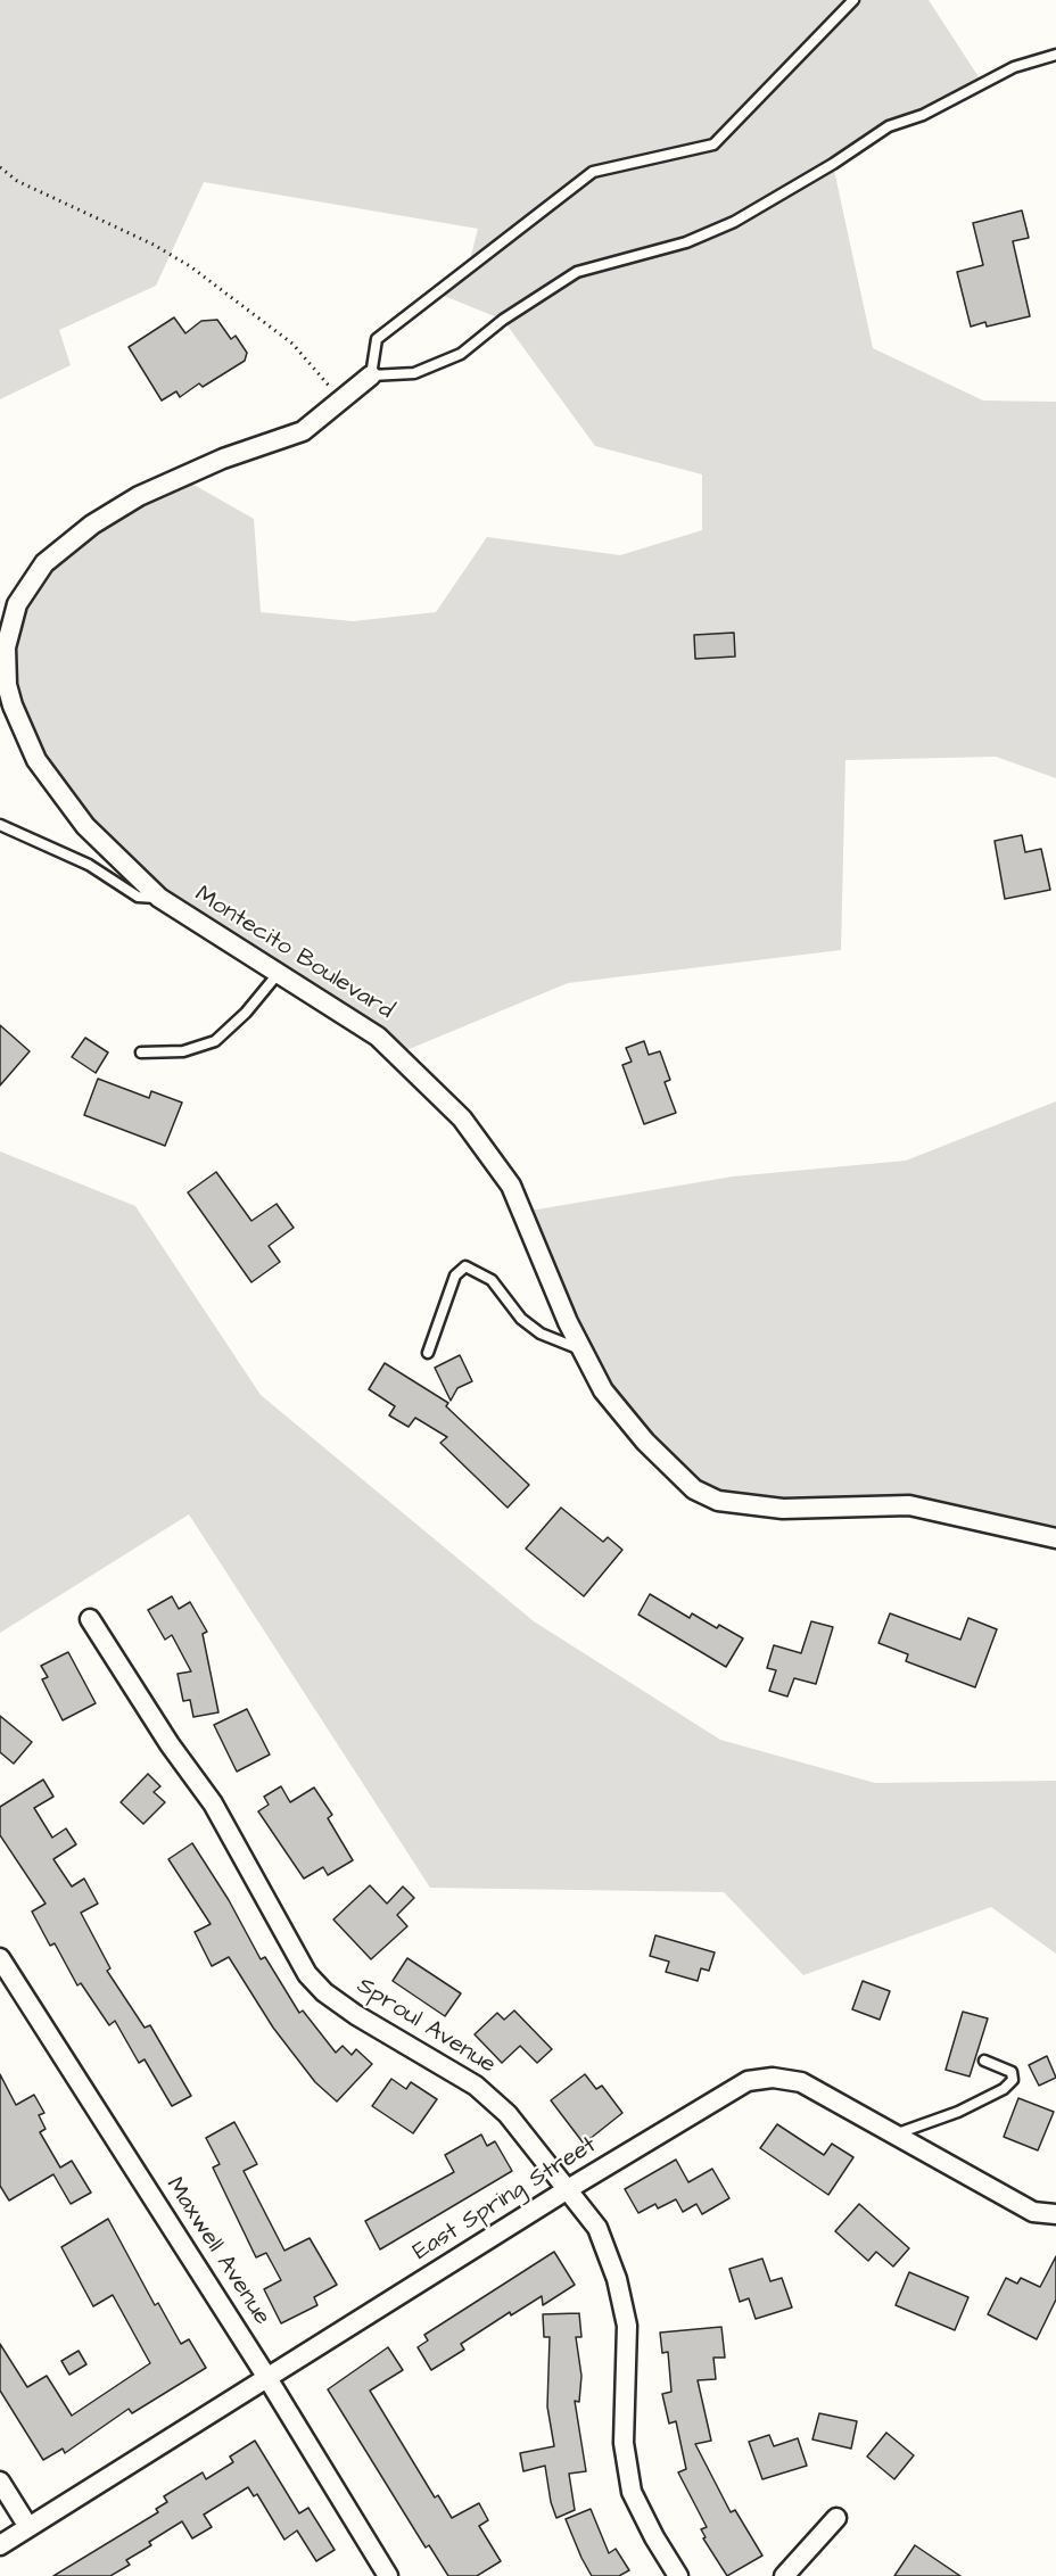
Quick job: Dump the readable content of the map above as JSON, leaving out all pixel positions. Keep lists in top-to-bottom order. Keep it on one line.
{"streets":{"street":["Montecito Boulevard","Sproul Avenue","East Spring Street","Maxwell Avenue"]},"crossings":[["Sproul Avenue","East Spring Street"],["East Spring Street","Maxwell Avenue"]]}
